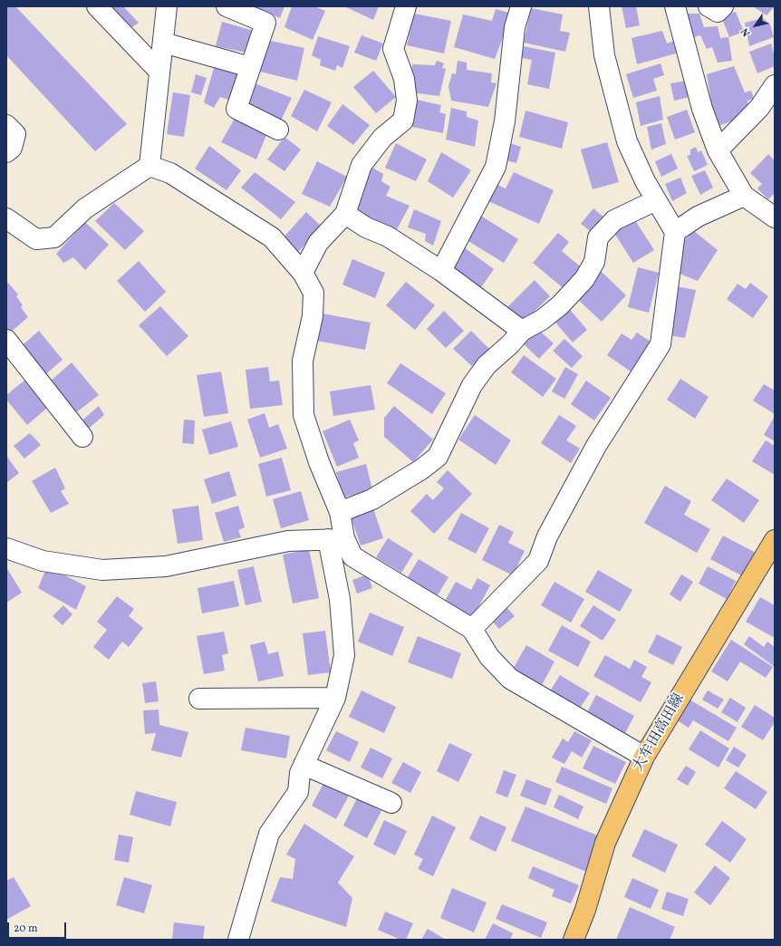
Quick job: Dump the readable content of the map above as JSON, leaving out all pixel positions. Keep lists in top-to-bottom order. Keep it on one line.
{"streets":{"main road":["大牟田高田線"]},"scale_bar":"20 m","north":"bottom left"}
